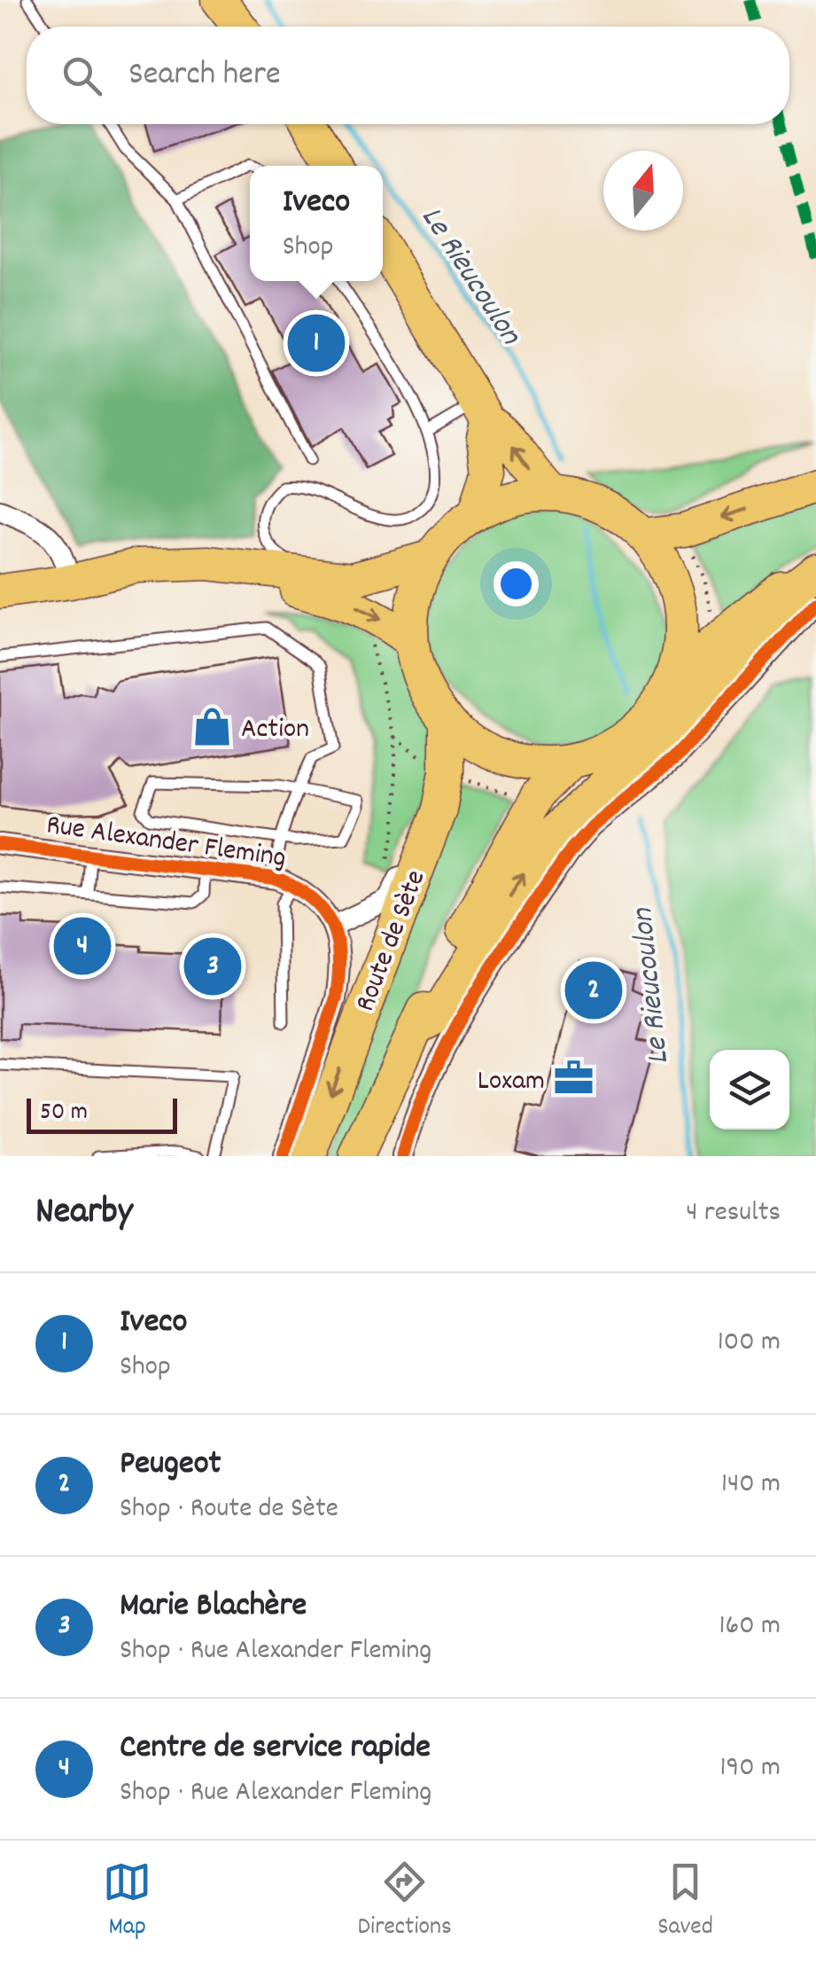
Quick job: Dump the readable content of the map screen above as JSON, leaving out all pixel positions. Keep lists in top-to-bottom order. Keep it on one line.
{"streets":{"main road":["Route de Sète"],"street":["Rue Alexander Fleming"]},"water":["Le Rieucoulon"],"places":{"shop":["Action"],"office":["Loxam"]},"scale_bar":"50 m","north":"top","page":{"search":"Search here","popup":["Iveco","Shop"],"pins":["1","4","3","2"],"scale":"50 m","heading":["Nearby","4 results"],"list":[{"mark":"1","name":"Iveco","note":"Shop","value":"100 m"},{"mark":"2","name":"Peugeot","note":"Shop · Route de Sète","value":"140 m"},{"mark":"3","name":"Marie Blachère","note":"Shop · Rue Alexander Fleming","value":"160 m"},{"mark":"4","name":"Centre de service rapide","note":"Shop · Rue Alexander Fleming","value":"190 m"}],"nav":["Map","Directions","Saved"]}}
